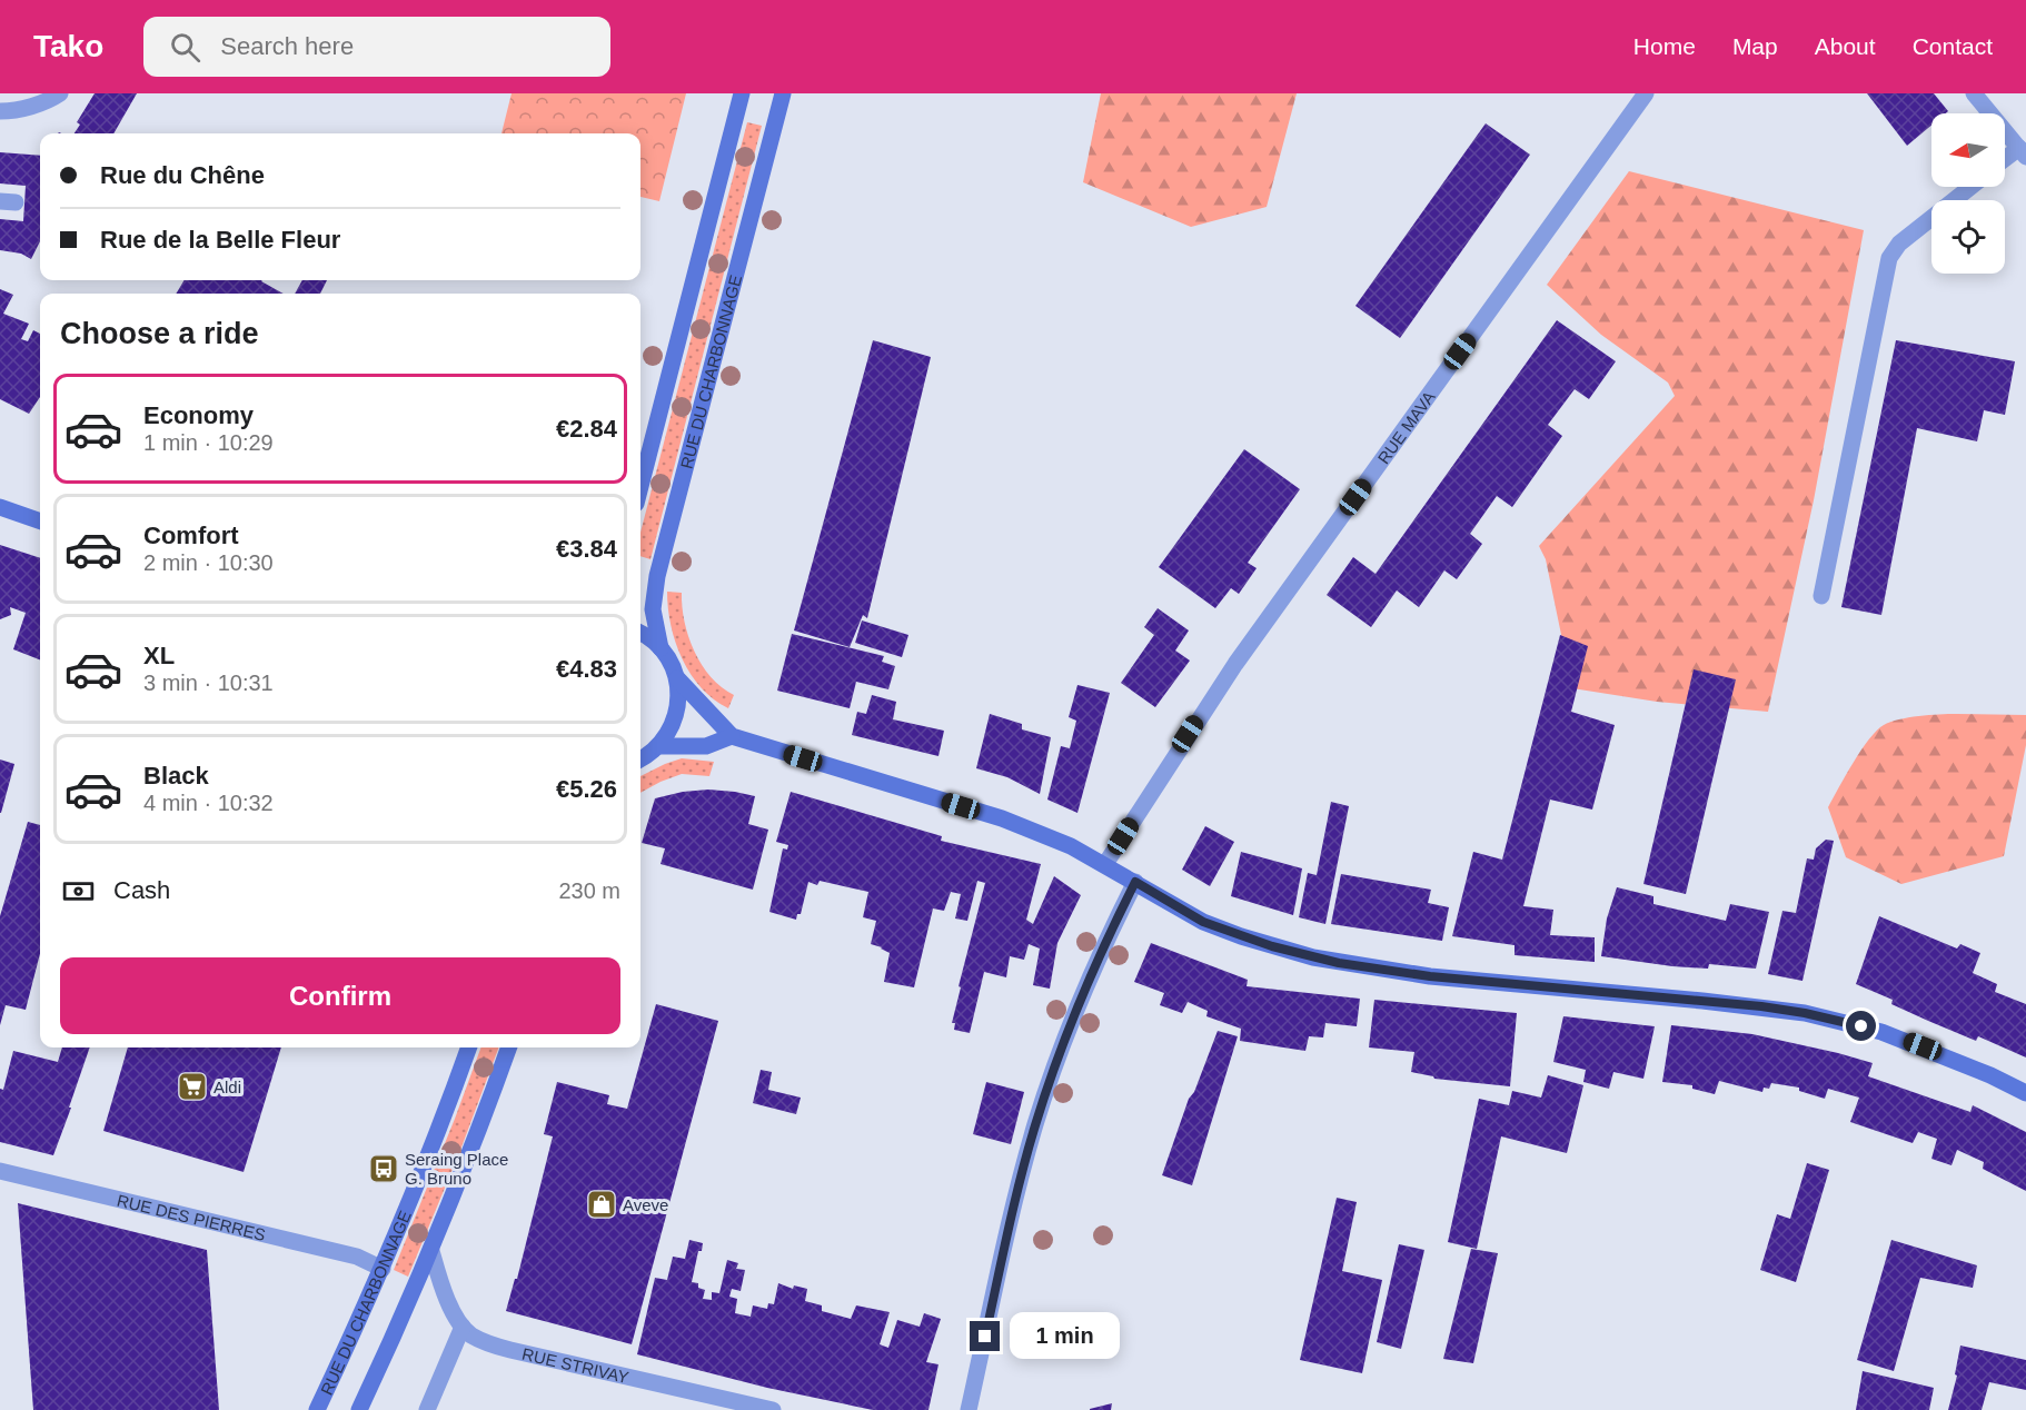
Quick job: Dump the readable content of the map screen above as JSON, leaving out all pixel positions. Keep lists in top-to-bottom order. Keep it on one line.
{"streets":{"main road":["RUE DU CHARBONNAGE"],"street":["RUE MAVA","RUE DES PIERRES","RUE STRIVAY"]},"crossings":[["RUE DU CHARBONNAGE","RUE DES PIERRES"]],"places":{"supermarket":["Aldi"],"bus stop":["Seraing Place G. Bruno"],"shop":["Aveve"]},"north":"left","page":{"header":"Tako","search":"Search here","nav":["Home","Map","About","Contact"],"banner":["Rue du Chêne","Rue de la Belle Fleur"],"heading":"Choose a ride","list":[{"name":"Economy","note":"1 min · 10:29","value":"€2.84"},{"name":"Comfort","note":"2 min · 10:30","value":"€3.84"},{"name":"XL","note":"3 min · 10:31","value":"€4.83"},{"name":"Black","note":"4 min · 10:32","value":"€5.26"}],"pay":["Cash","230 m"],"buttons":"Confirm","bubble":"1 min"}}
